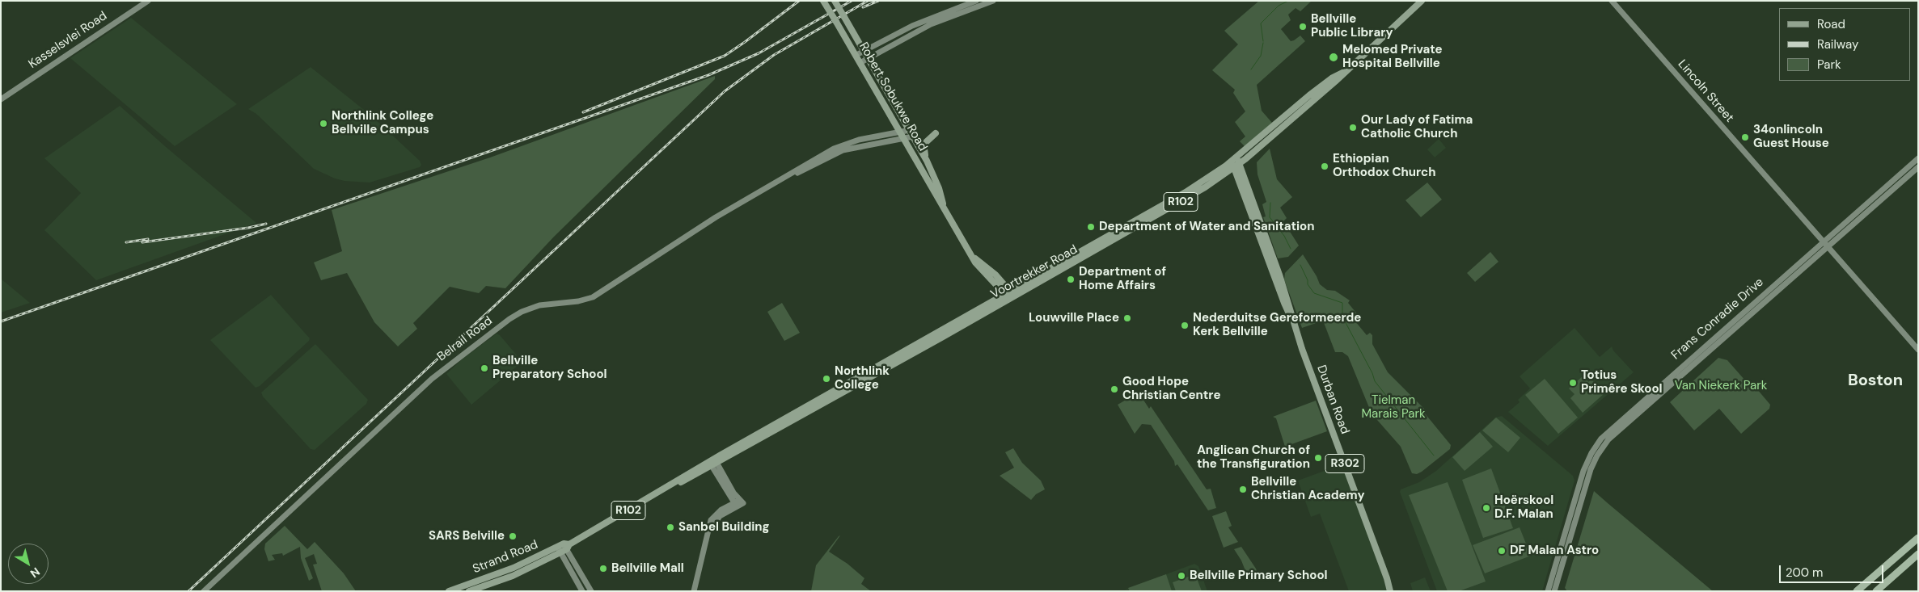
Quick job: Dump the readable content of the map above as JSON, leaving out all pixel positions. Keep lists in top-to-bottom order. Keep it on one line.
{"streets":{"main road":["Kasselsvlei Road","Lincoln Street","Robert Sobukwe Road","R102","Voortrekker Road","Frans Conradie Drive","Belrail Road","Durban Road","R302","Strand Road"]},"crossings":[["Lincoln Street","Frans Conradie Drive"],["Robert Sobukwe Road","Voortrekker Road"],["Robert Sobukwe Road","Belrail Road"],["Voortrekker Road","Durban Road"],["Voortrekker Road","Strand Road"]],"districts":["Boston"],"parks":["Van Niekerk Park","Tielman Marais Park"],"places":["Bellville Public Library","Melomed Private Hospital Bellville","Northlink College Bellville Campus","Our Lady of Fatima Catholic Church","34onlincoln Guest House","Ethiopian Orthodox Church","Department of Water and Sanitation","Department of Home Affairs","Louwville Place","Nederduitse Gereformeerde Kerk Bellville","Bellville Preparatory School","Northlink College","Totius Primêre Skool","Good Hope Christian Centre","Anglican Church of the Transfiguration","Bellville Christian Academy","Hoërskool D.F. Malan","Sanbel Building","SARS Belville","DF Malan Astro","Bellville Mall","Bellville Primary School"],"legend":["Road","Railway","Park"],"scale_bar":"200 m","north":"bottom right"}
